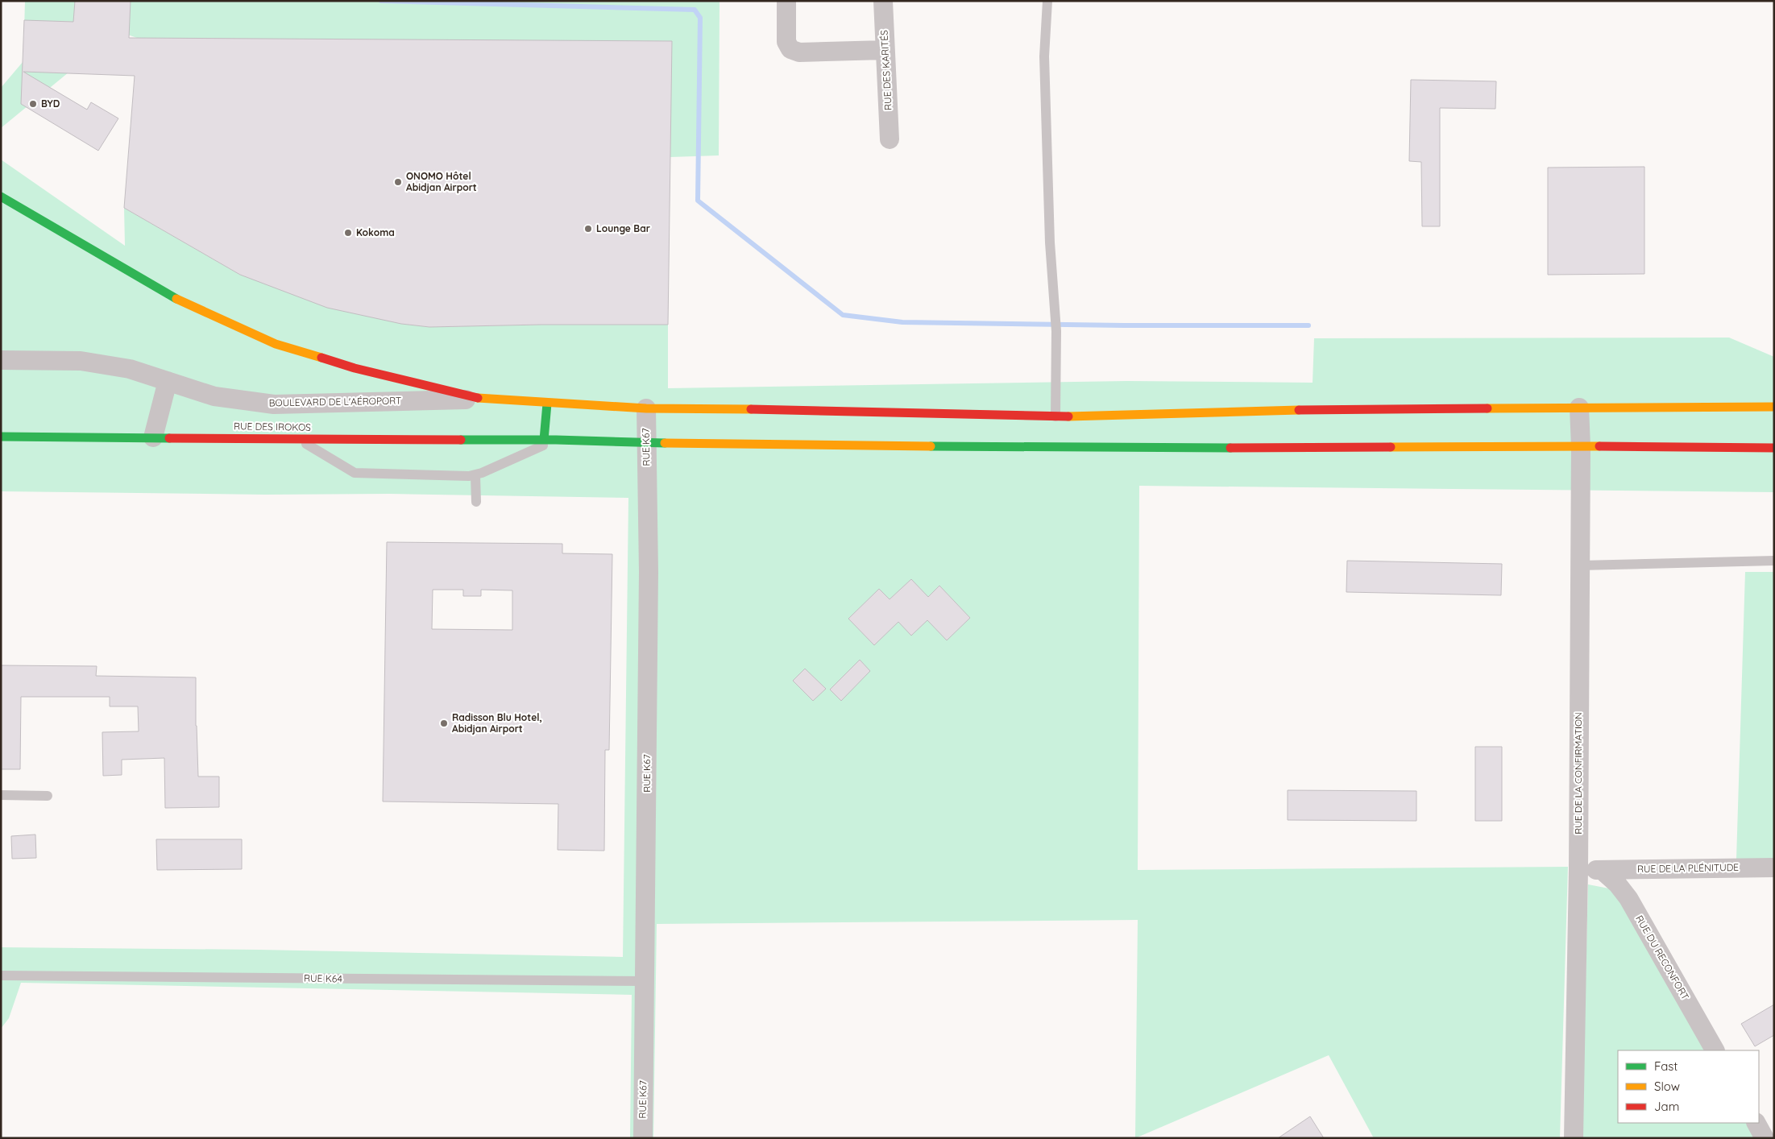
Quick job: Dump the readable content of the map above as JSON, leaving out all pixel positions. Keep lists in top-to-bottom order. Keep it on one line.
{"streets":{"main road":["RUE DES IROKOS"],"street":["RUE DES KARITÉS","BOULEVARD DE L'AÉROPORT","RUE K67","RUE DE LA CONFIRMATION","RUE DE LA PLÉNITUDE","RUE DU RECONFORT"],"lane":["RUE K64"]},"crossings":[["RUE DES IROKOS","RUE K67"],["RUE DES IROKOS","RUE DE LA CONFIRMATION"],["RUE K67","RUE K64"],["RUE DE LA CONFIRMATION","RUE DE LA PLÉNITUDE"],["RUE DE LA PLÉNITUDE","RUE DU RECONFORT"]],"places":["BYD","ONOMO Hôtel Abidjan Airport","Lounge Bar","Kokoma","Radisson Blu Hotel, Abidjan Airport"],"legend":["Fast","Slow","Jam"]}
